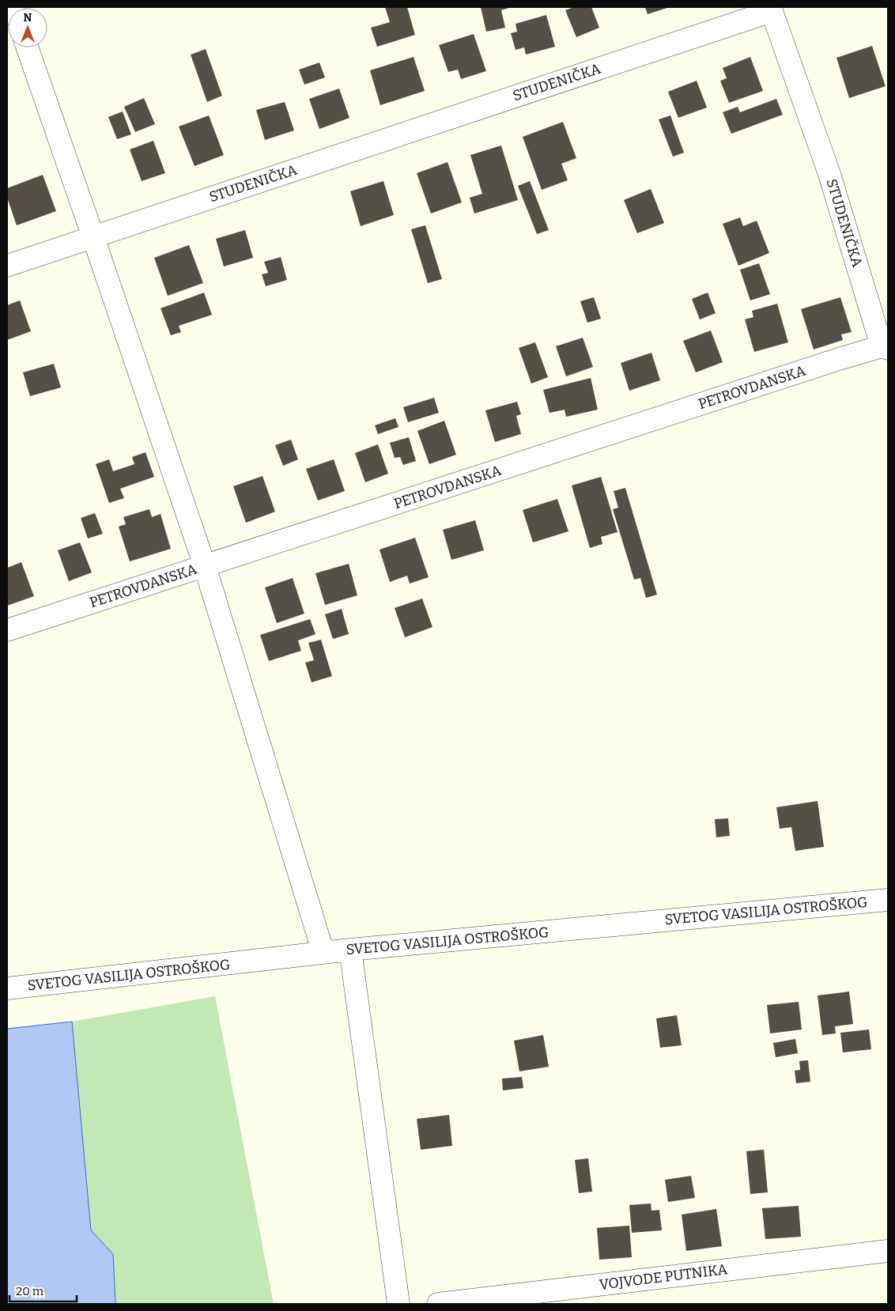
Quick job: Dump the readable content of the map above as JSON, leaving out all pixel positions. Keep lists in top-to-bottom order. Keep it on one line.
{"streets":{"street":["STUDENIČKA","PETROVDANSKA","SVETOG VASILIJA OSTROŠKOG","VOJVODE PUTNIKA"]},"crossings":[["STUDENIČKA","PETROVDANSKA"]],"scale_bar":"20 m","north":"top"}
